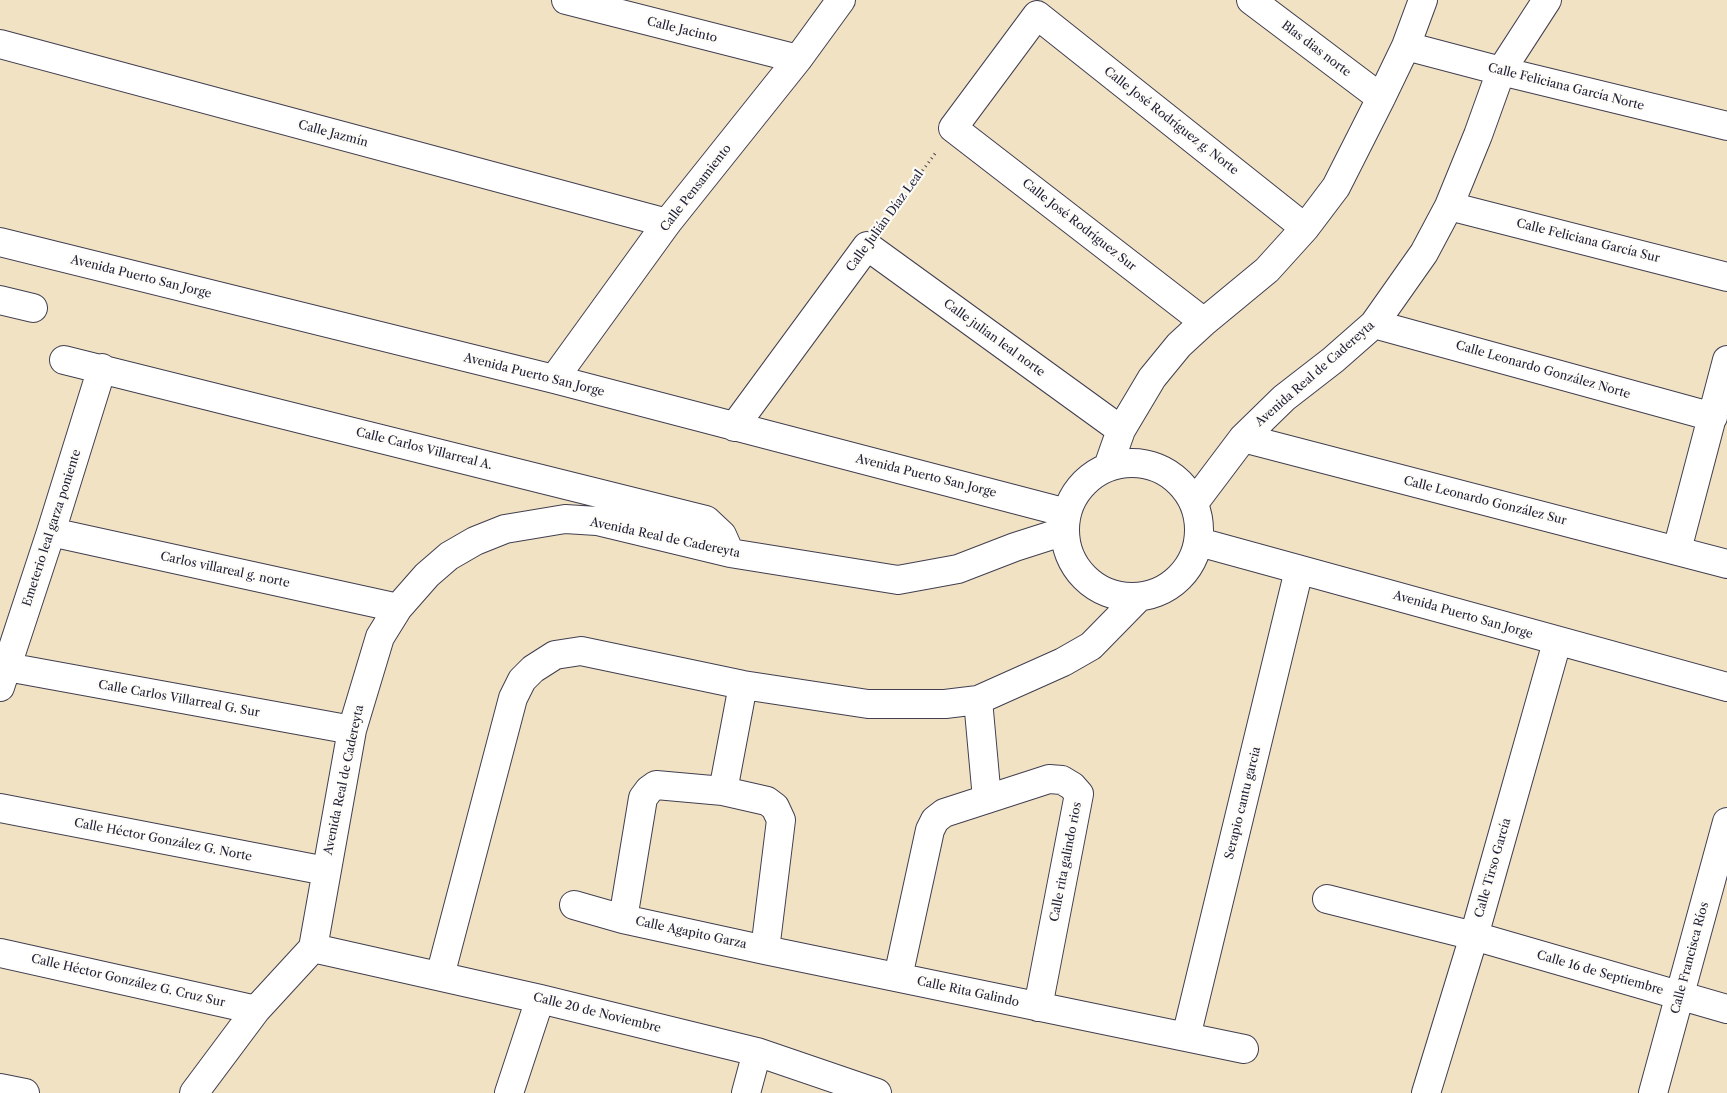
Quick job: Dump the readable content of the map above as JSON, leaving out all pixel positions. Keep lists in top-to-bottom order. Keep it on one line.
{"streets":{"street":["Calle Jacinto","Blas dias norte","Calle Feliciana García Norte","Calle José Rodríguez g. Norte","Calle Jazmín","Calle Pensamiento","Calle Julián Díaz Leal","Calle José Rodríguez Sur","Calle Feliciana García Sur","Avenida Puerto San Jorge","Calle julian leal norte","Calle Leonardo González Norte","Avenida Real de Cadereyta","Calle Carlos Villarreal A.","Calle Leonardo González Sur","Emeterio leal garza poniente","Carlos villareal g. norte","Calle Carlos Villarreal G. Sur","Serapio cantu garcia","Calle Héctor González G. Norte","Calle rita galindo rios","Calle Tirso García","Calle Agapito Garza","Calle Francisca Ríos","Calle 16 de Septiembre","Calle Héctor González G. Cruz Sur","Calle Rita Galindo","Calle 20 de Noviembre"]},"crossings":[["Calle Jacinto","Calle Pensamiento"],["Calle Feliciana García Norte","Avenida Real de Cadereyta"],["Calle José Rodríguez g. Norte","Calle Julián Díaz Leal"],["Calle José Rodríguez g. Norte","Calle José Rodríguez Sur"],["Calle Jazmín","Calle Pensamiento"],["Calle Pensamiento","Avenida Puerto San Jorge"],["Calle Julián Díaz Leal","Calle José Rodríguez Sur"],["Calle Julián Díaz Leal","Avenida Puerto San Jorge"],["Calle Julián Díaz Leal","Calle julian leal norte"],["Calle Feliciana García Sur","Avenida Real de Cadereyta"],["Avenida Puerto San Jorge","Avenida Real de Cadereyta"],["Avenida Puerto San Jorge","Serapio cantu garcia"],["Avenida Puerto San Jorge","Calle Tirso García"],["Calle Leonardo González Norte","Avenida Real de Cadereyta"],["Avenida Real de Cadereyta","Calle Carlos Villarreal A."],["Avenida Real de Cadereyta","Calle Leonardo González Sur"],["Avenida Real de Cadereyta","Carlos villareal g. norte"],["Avenida Real de Cadereyta","Calle Carlos Villarreal G. Sur"],["Avenida Real de Cadereyta","Calle Héctor González G. Norte"],["Avenida Real de Cadereyta","Calle 20 de Noviembre"],["Calle Carlos Villarreal A.","Emeterio leal garza poniente"],["Emeterio leal garza poniente","Carlos villareal g. norte"],["Emeterio leal garza poniente","Calle Carlos Villarreal G. Sur"],["Serapio cantu garcia","Calle Rita Galindo"],["Calle rita galindo rios","Calle Rita Galindo"],["Calle Tirso García","Calle 16 de Septiembre"],["Calle Agapito Garza","Calle Rita Galindo"],["Calle Francisca Ríos","Calle 16 de Septiembre"]]}
